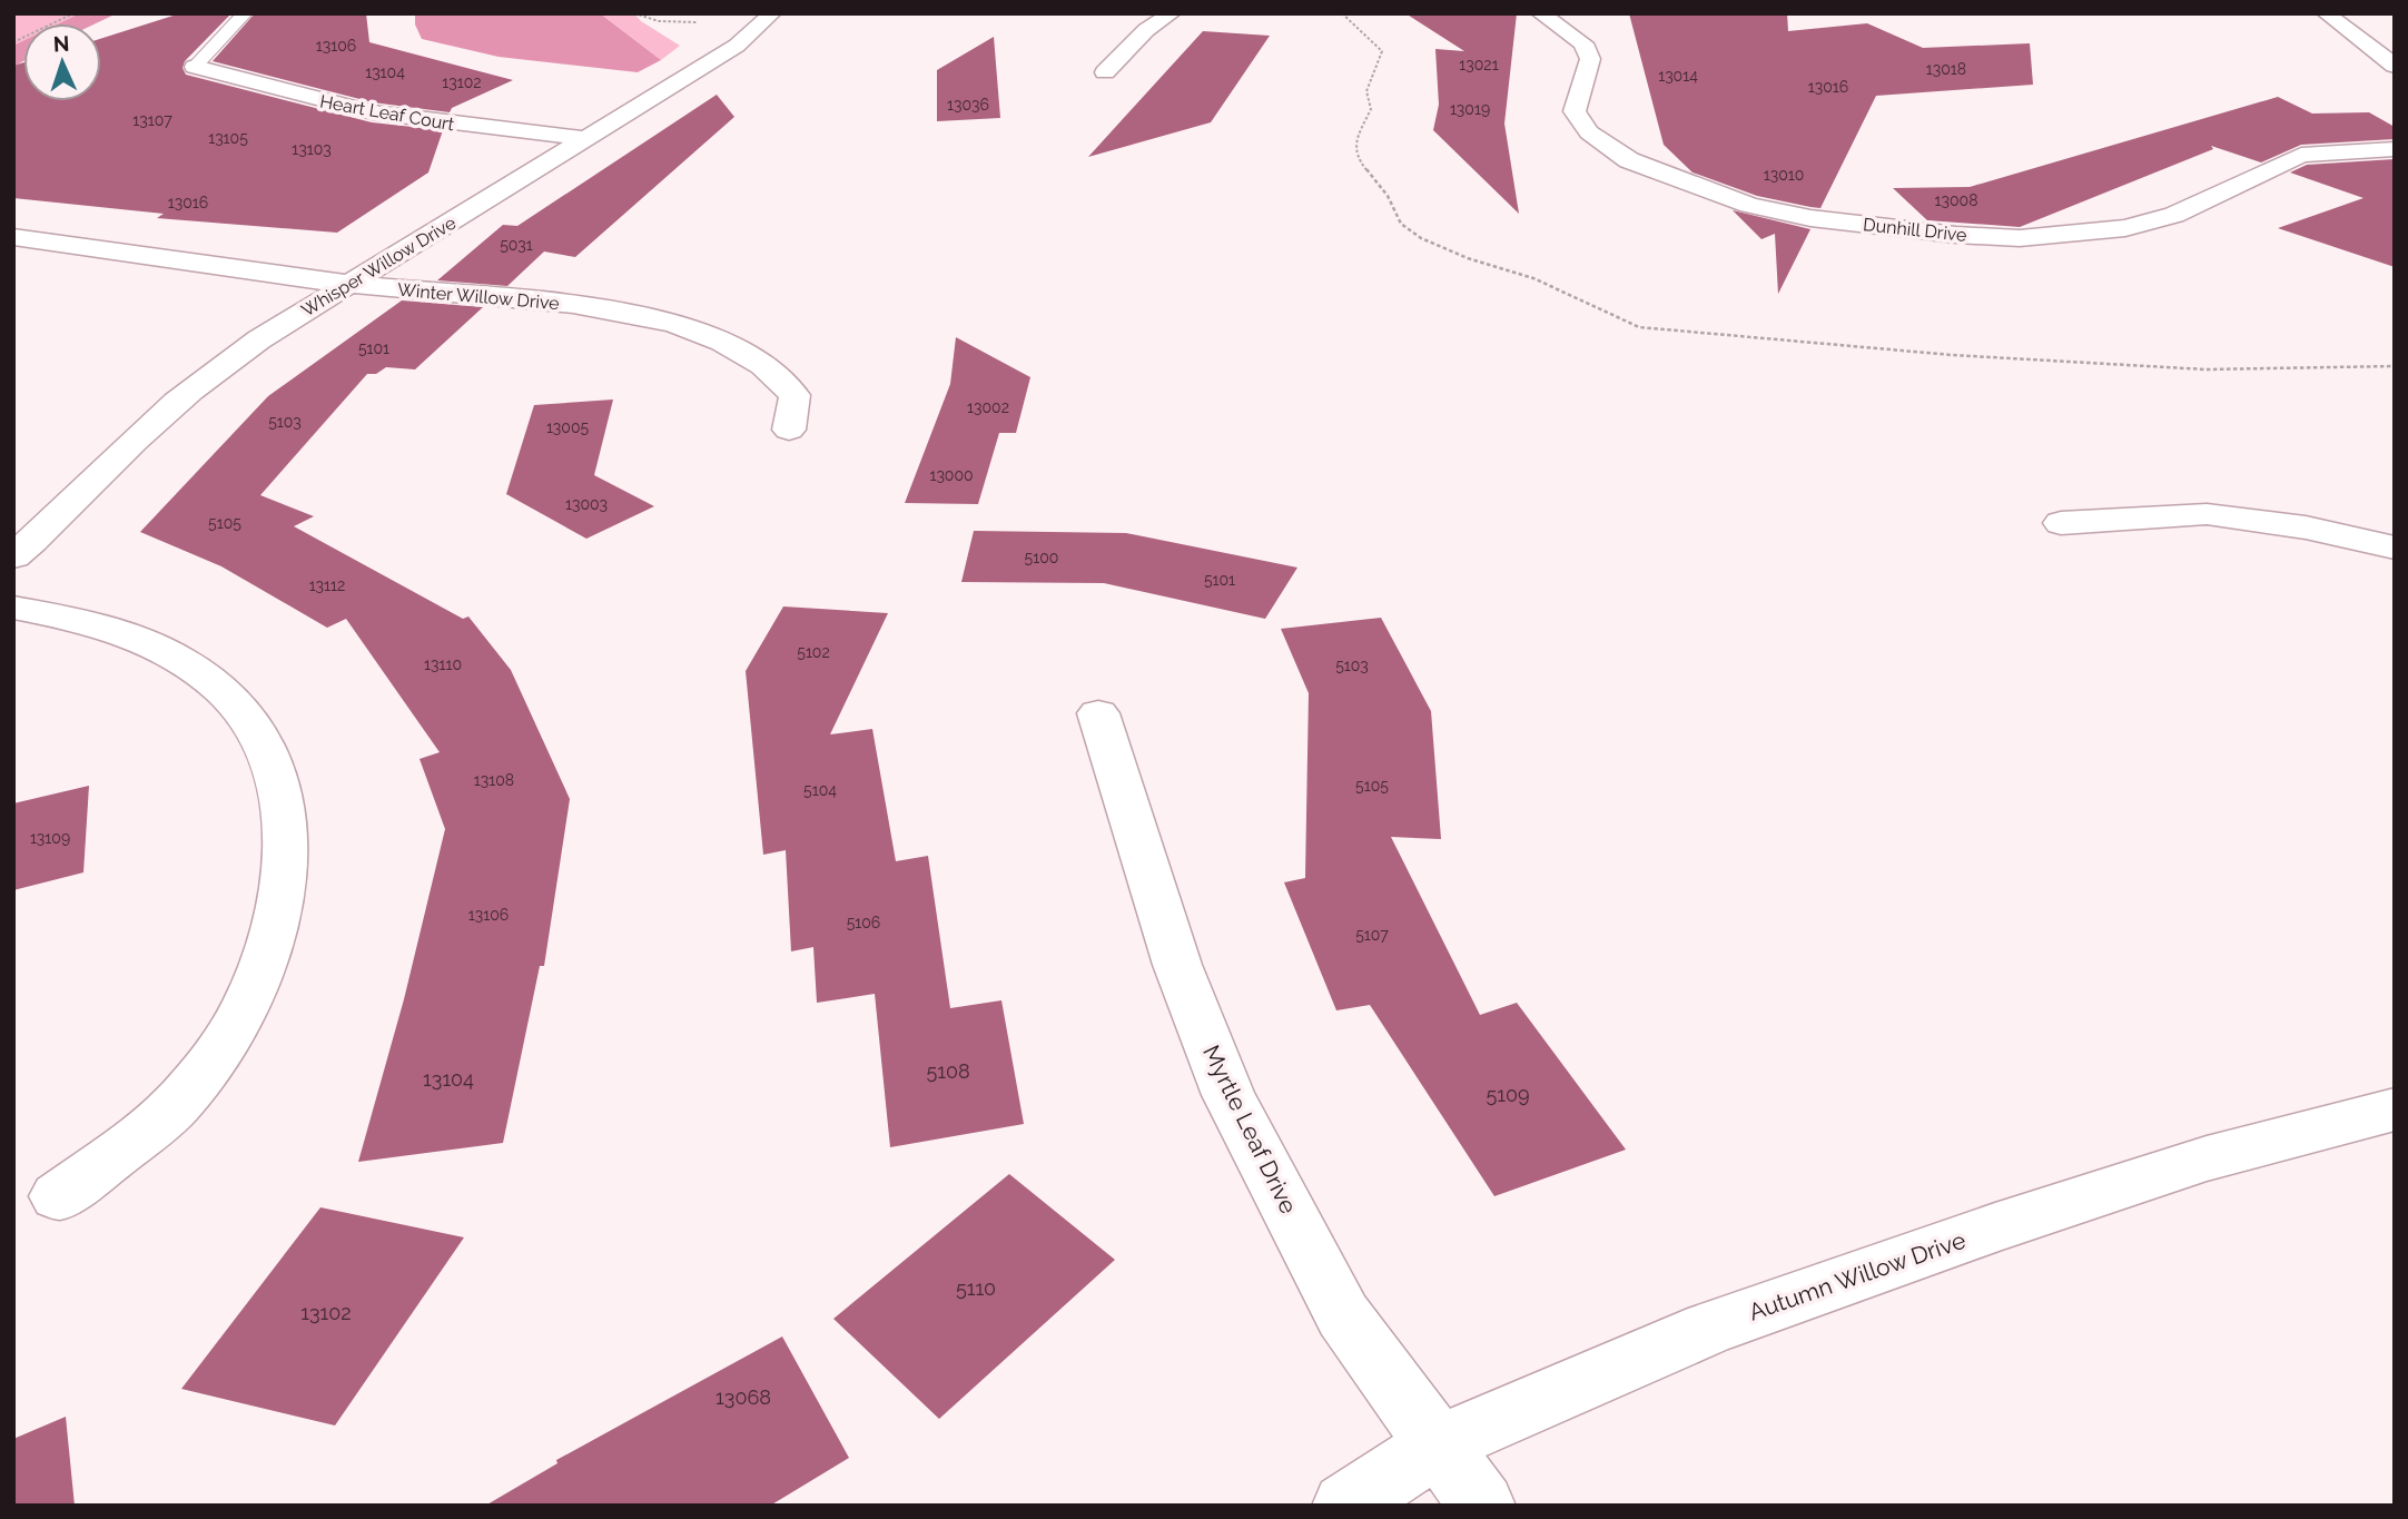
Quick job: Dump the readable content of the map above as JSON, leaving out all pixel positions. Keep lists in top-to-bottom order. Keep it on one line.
{"streets":{"street":["Heart Leaf Court","Dunhill Drive","Whisper Willow Drive","Winter Willow Drive","Myrtle Leaf Drive","Autumn Willow Drive"]},"crossings":[["Heart Leaf Court","Whisper Willow Drive"],["Whisper Willow Drive","Winter Willow Drive"],["Myrtle Leaf Drive","Autumn Willow Drive"]],"house_numbers":["13106","13021","13018","13104","13014","13102","13016","13036","13019","13107","13105","13103","13010","13008","13016","5031","5101","13002","5103","13005","13000","13003","5105","5100","5101","13112","5102","13110","5103","13108","5105","5104","13109","13106","5106","5107","5108","13104","5109","5110","13102","13068"],"north":"top"}
